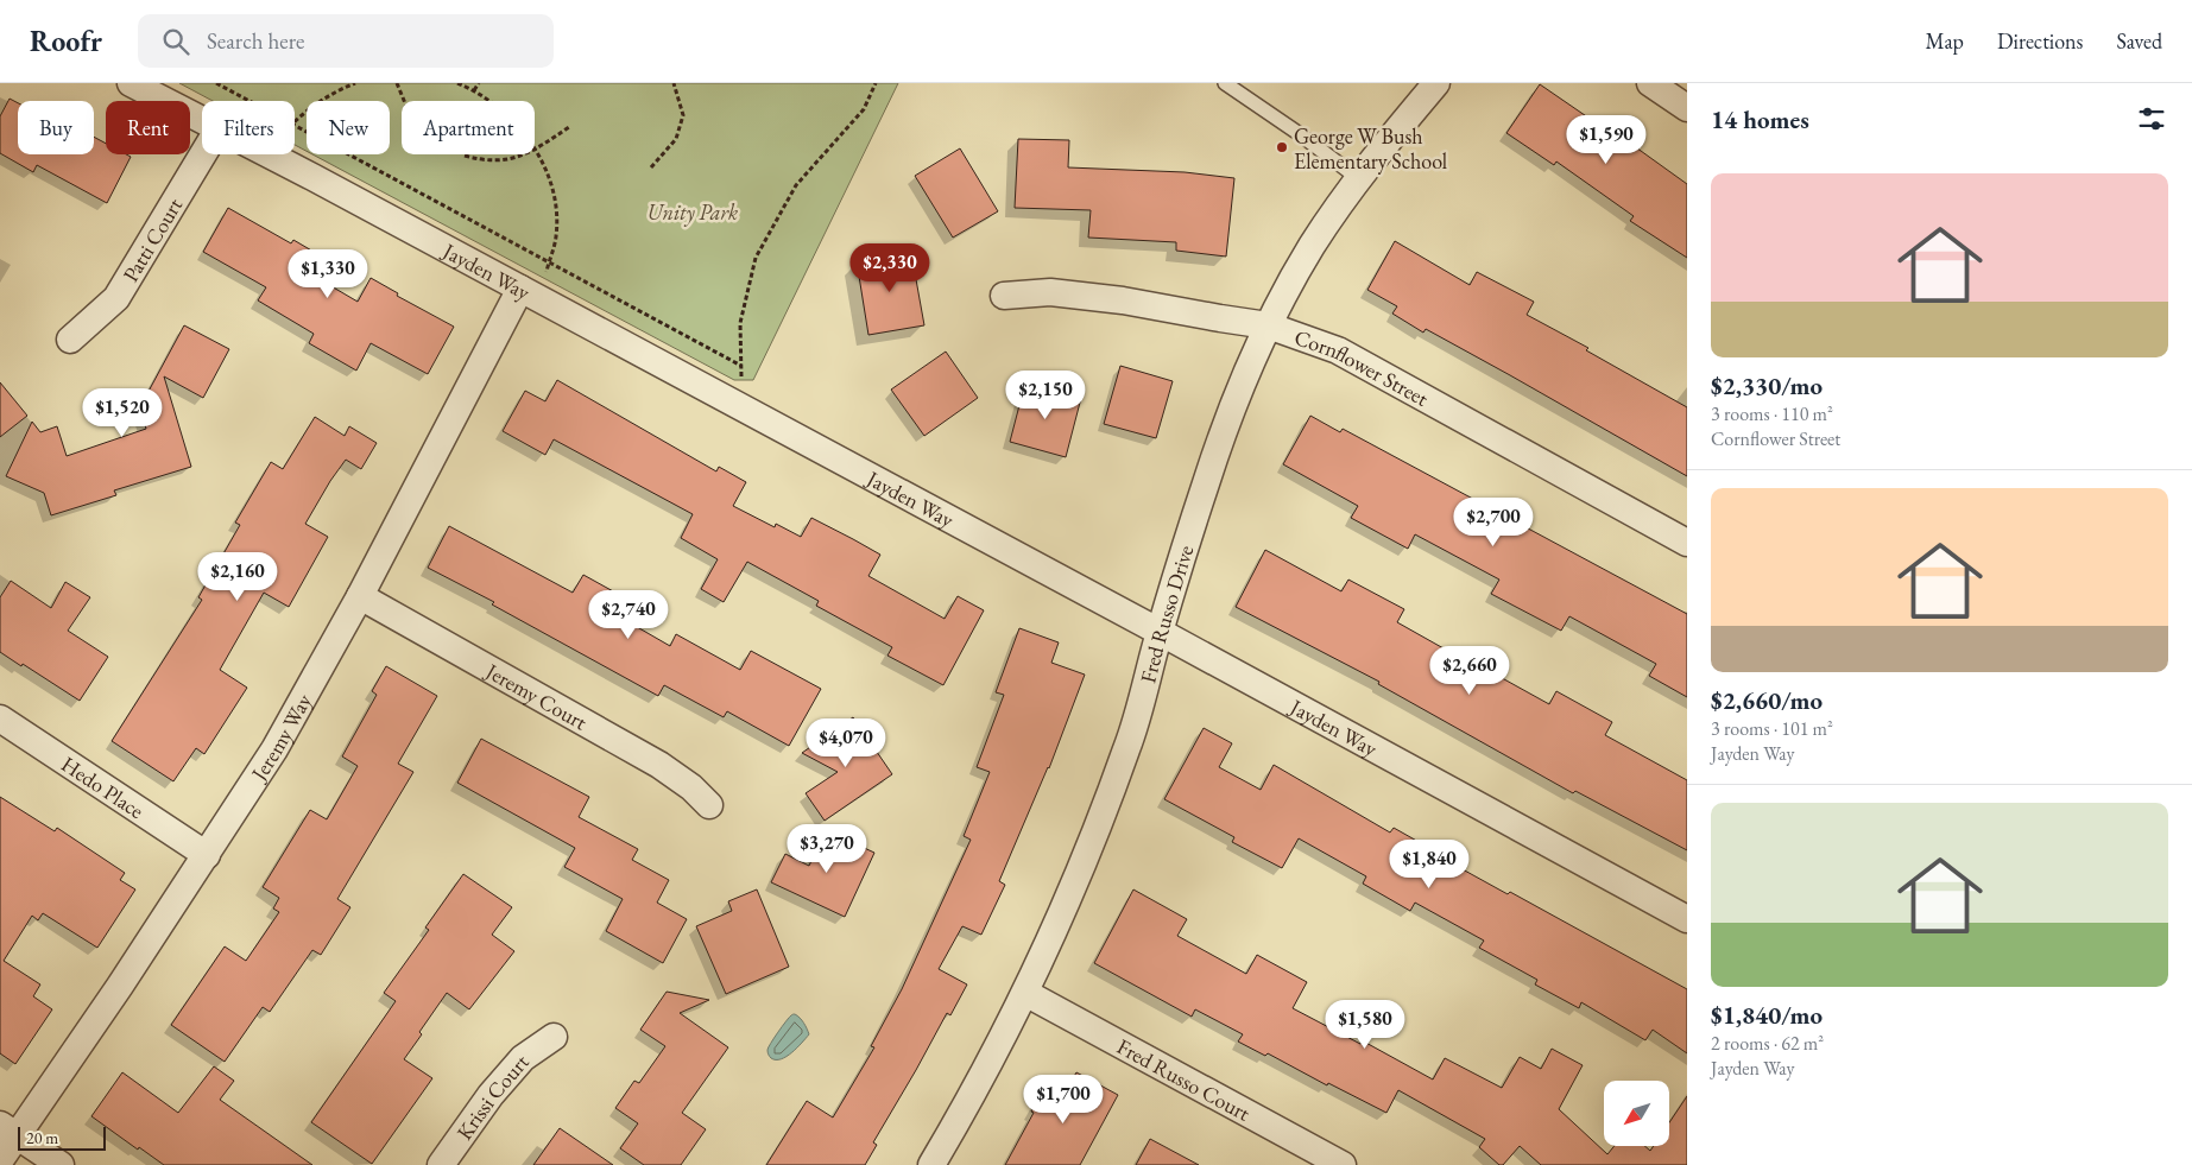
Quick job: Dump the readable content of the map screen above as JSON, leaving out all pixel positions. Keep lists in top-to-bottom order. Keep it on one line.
{"streets":{"street":["Patti Court","Jayden Way","Cornflower Street","Fred Russo Drive","Jeremy Court","Jeremy Way","Hedo Place","Fred Russo Court","Krissi Court"]},"crossings":[["Jayden Way","Fred Russo Drive"],["Jayden Way","Jeremy Way"],["Cornflower Street","Fred Russo Drive"],["Fred Russo Drive","Fred Russo Court"],["Jeremy Court","Jeremy Way"],["Jeremy Way","Hedo Place"]],"parks":["Unity Park"],"places":["George W Bush Elementary School"],"scale_bar":"20 m","north":"bottom left","page":{"header":"Roofr","search":"Search here","nav":["Map","Directions","Saved"],"heading":"14 homes","chip":["Buy","Rent","Filters","New","Apartment"],"price":["$1,590","$2,330","$1,330","$2,150","$1,520","$2,700","$2,160","$2,740","$2,660","$4,070","$3,270","$1,840","$1,580","$1,700"],"list":[{"name":"$2,330/mo","note":"3 rooms · 110 m² · Cornflower Street"},{"name":"$2,660/mo","note":"3 rooms · 101 m² · Jayden Way"},{"name":"$1,840/mo","note":"2 rooms · 62 m² · Jayden Way"}],"scale":"20 m"}}
